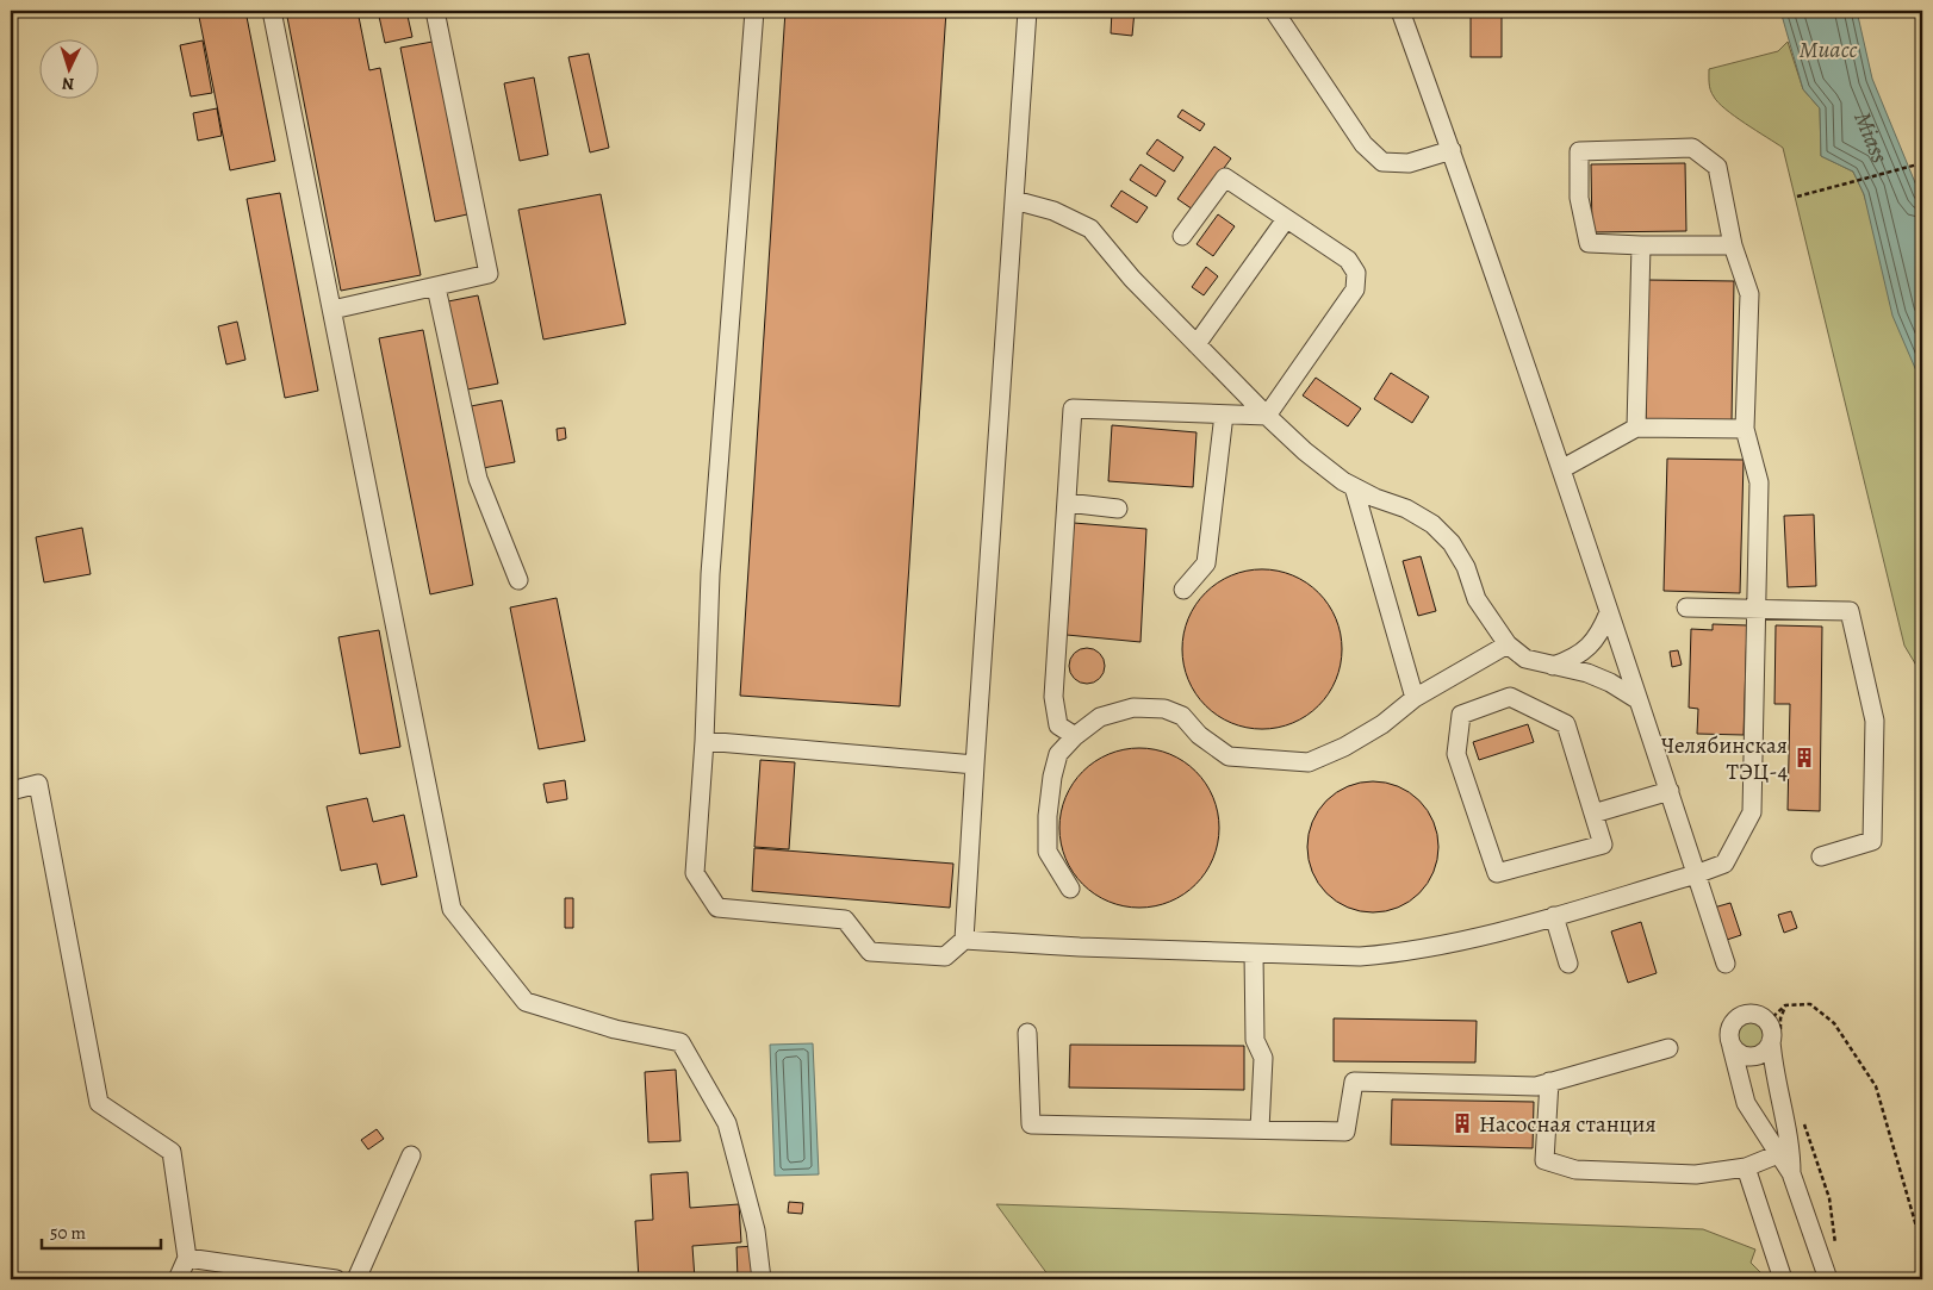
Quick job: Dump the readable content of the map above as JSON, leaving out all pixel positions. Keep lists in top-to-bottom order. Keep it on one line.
{"water":["Миасс","Miass"],"places":{"building":["Челябинская ТЭЦ-4","Насосная станция"]},"scale_bar":"50 m","north":"bottom"}
